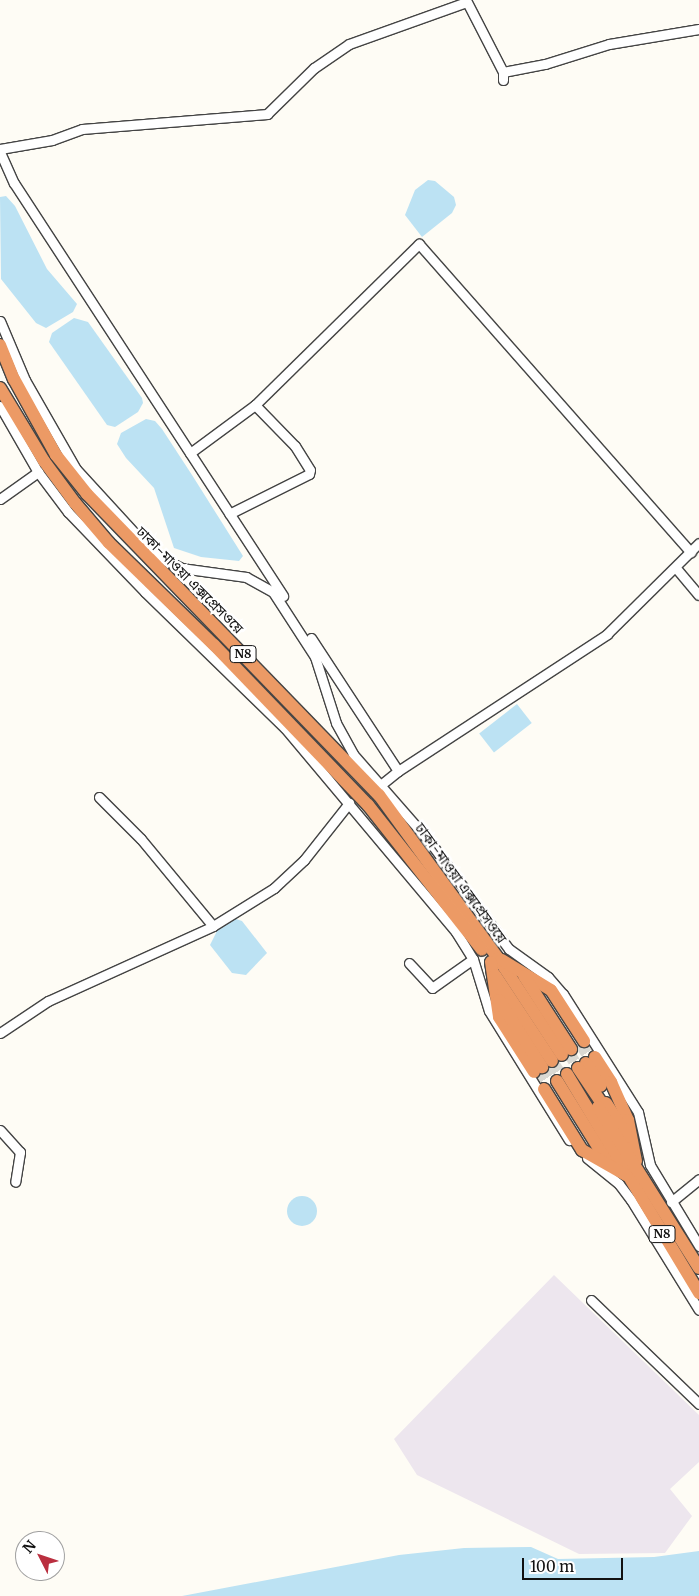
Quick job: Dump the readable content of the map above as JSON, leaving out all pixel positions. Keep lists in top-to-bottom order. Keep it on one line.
{"streets":{"highway":["ঢাকা-মাওয়া এক্সপ্রেসওয়ে","N8"]},"scale_bar":"100 m","north":"top left"}
